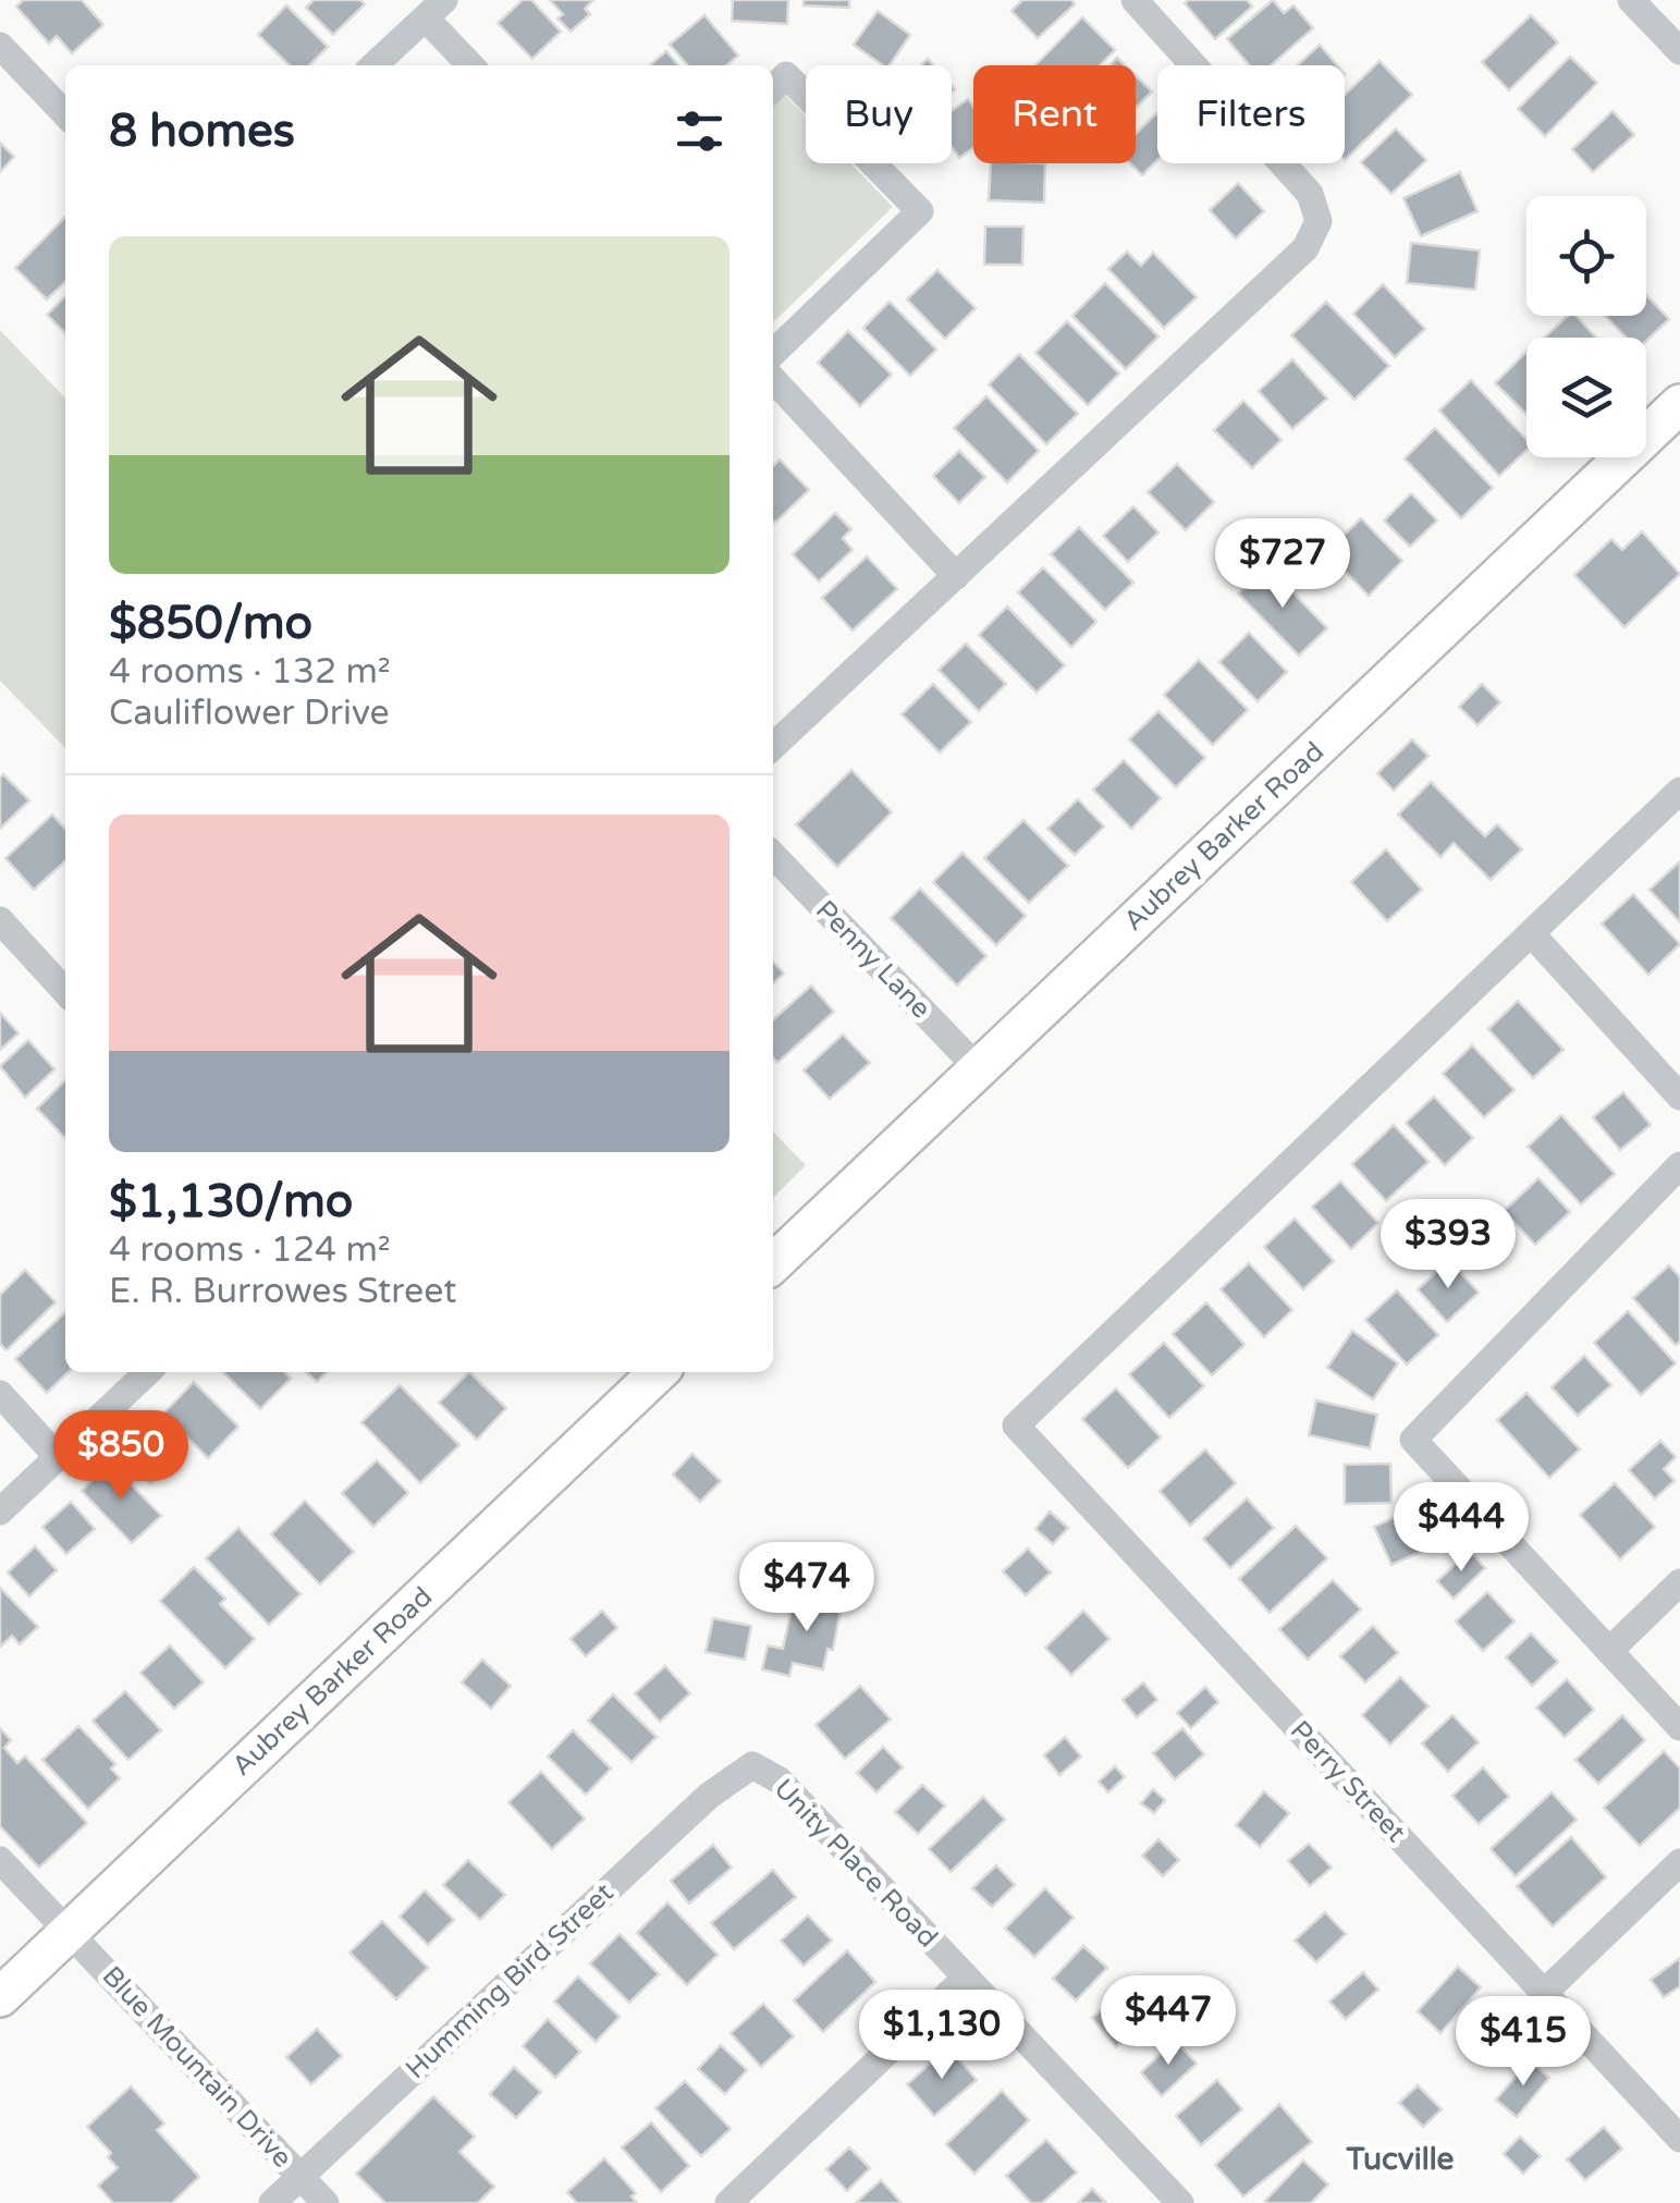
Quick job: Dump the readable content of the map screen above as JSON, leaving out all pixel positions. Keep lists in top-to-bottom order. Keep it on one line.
{"streets":{"street":["Aubrey Barker Road","Penny Lane","Perry Street","Unity Place Road","Humming Bird Street","Blue Mountain Drive"]},"crossings":[["Aubrey Barker Road","Penny Lane"],["Aubrey Barker Road","Blue Mountain Drive"],["Unity Place Road","Humming Bird Street"],["Humming Bird Street","Blue Mountain Drive"]],"districts":["Tucville"],"page":{"chip":["Buy","Rent","Filters"],"heading":"8 homes","list":[{"name":"$850/mo","note":"4 rooms · 132 m² · Cauliflower Drive"},{"name":"$1,130/mo","note":"4 rooms · 124 m² · E. R. Burrowes Street"}],"price":["$727","$393","$850","$444","$474","$447","$1,130","$415"]}}
